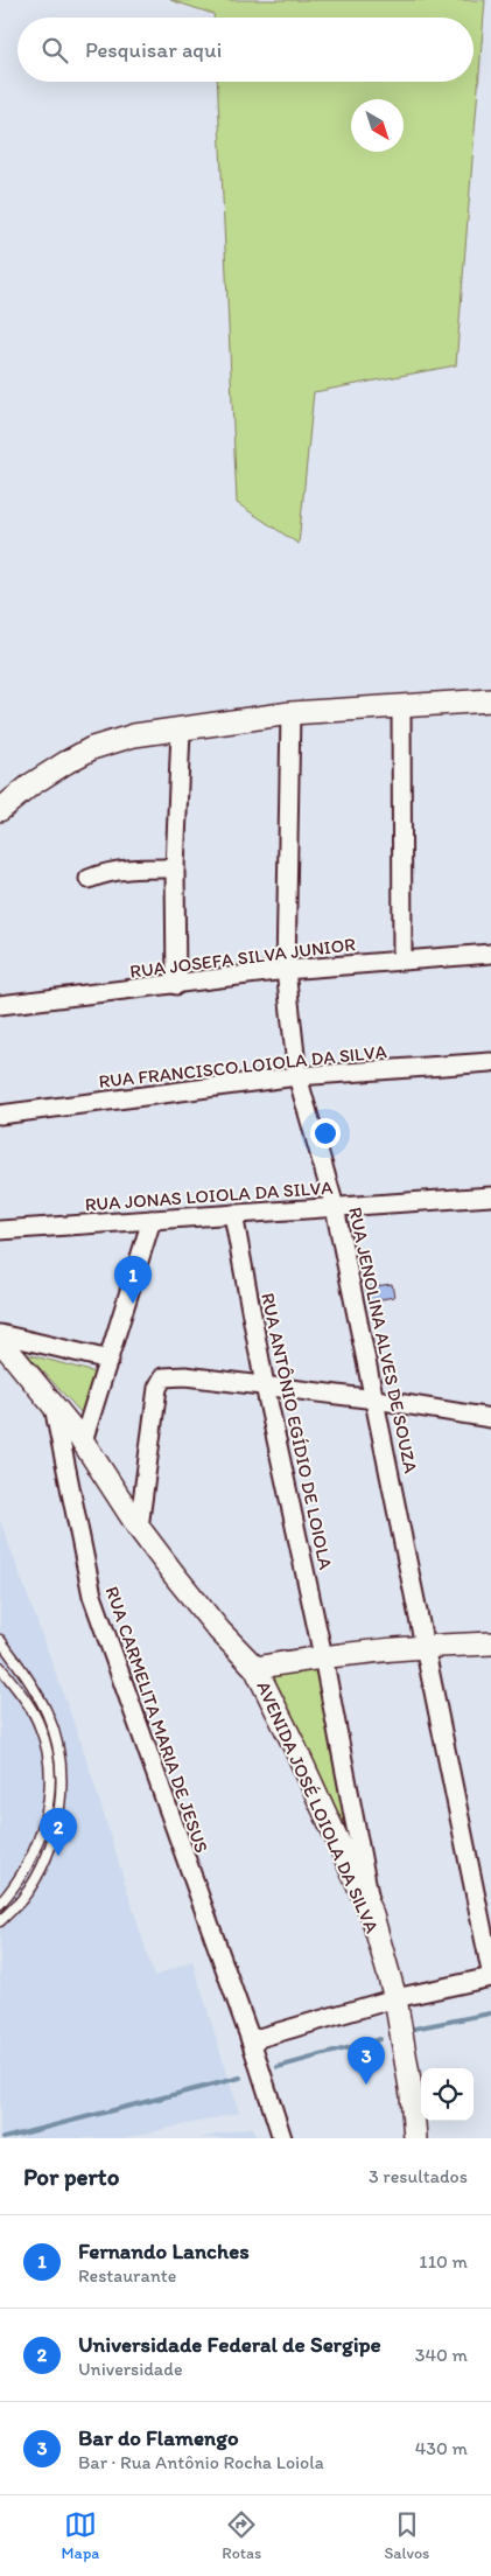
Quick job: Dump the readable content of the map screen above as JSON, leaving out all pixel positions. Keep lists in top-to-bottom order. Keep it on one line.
{"streets":{"street":["RUA JOSEFA SILVA JUNIOR","RUA FRANCISCO LOIOLA DA SILVA","RUA JONAS LOIOLA DA SILVA","RUA JENOLINA ALVES DE SOUZA","RUA ANTÔNIO EGÍDIO DE LOIOLA","RUA CARMELITA MARIA DE JESUS","AVENIDA JOSÉ LOIOLA DA SILVA"]},"crossings":[["RUA JOSEFA SILVA JUNIOR","RUA JENOLINA ALVES DE SOUZA"],["RUA FRANCISCO LOIOLA DA SILVA","RUA JENOLINA ALVES DE SOUZA"],["RUA JONAS LOIOLA DA SILVA","RUA JENOLINA ALVES DE SOUZA"],["RUA JONAS LOIOLA DA SILVA","RUA ANTÔNIO EGÍDIO DE LOIOLA"],["RUA ANTÔNIO EGÍDIO DE LOIOLA","AVENIDA JOSÉ LOIOLA DA SILVA"],["RUA CARMELITA MARIA DE JESUS","AVENIDA JOSÉ LOIOLA DA SILVA"]],"north":"bottom right","page":{"search":"Pesquisar aqui","pins":["1","2","3"],"heading":["Por perto","3 resultados"],"list":[{"mark":"1","name":"Fernando Lanches","note":"Restaurante","value":"110 m"},{"mark":"2","name":"Universidade Federal de Sergipe","note":"Universidade","value":"340 m"},{"mark":"3","name":"Bar do Flamengo","note":"Bar · Rua Antônio Rocha Loiola","value":"430 m"}],"nav":["Mapa","Rotas","Salvos"]}}
